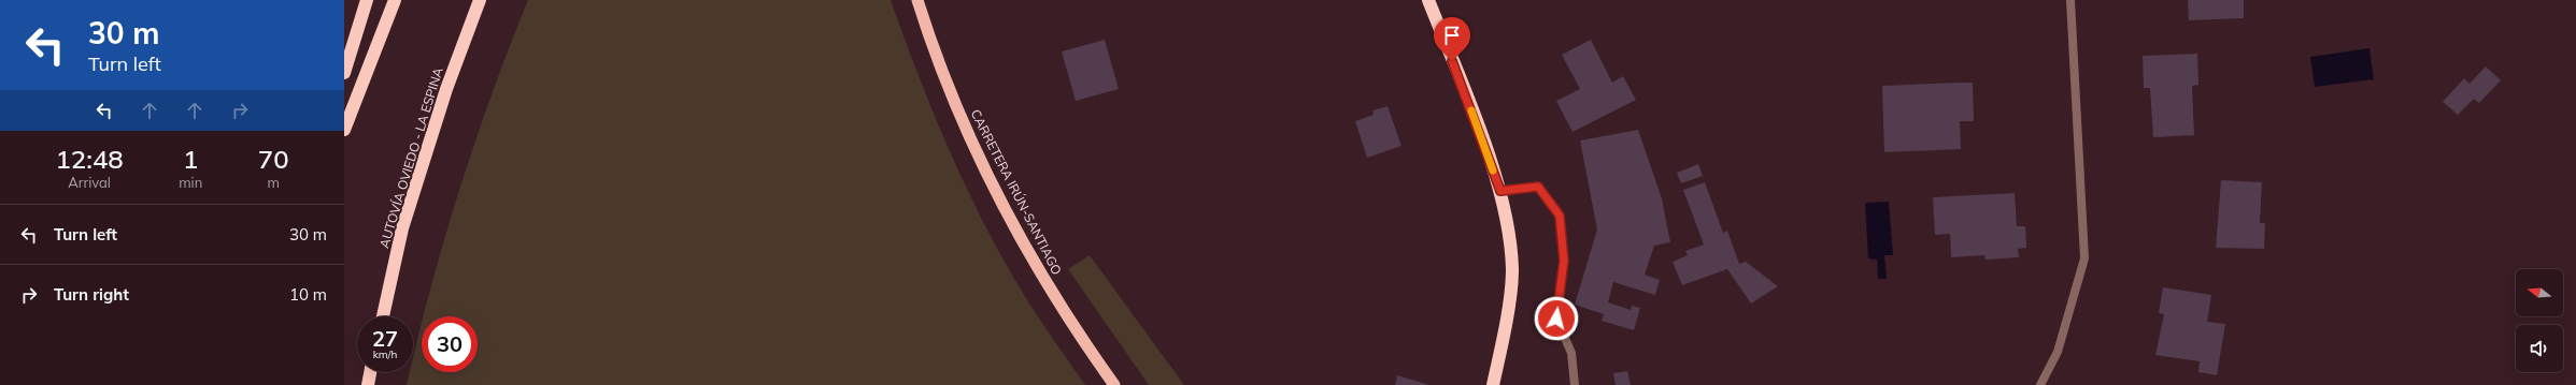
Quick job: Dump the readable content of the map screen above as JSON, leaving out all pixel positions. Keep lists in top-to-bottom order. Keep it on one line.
{"streets":{"highway":["AUTOVÍA OVIEDO - LA ESPINA","CARRETERA IRÚN-SANTIAGO"]},"north":"left","page":{"turn":["30 m","Turn left"],"eta":["12:48","Arrival","1","min","70","m"],"list":[{"name":"Turn left","value":"30 m"},{"name":"Turn right","value":"10 m"}],"speed":"27 km/h","limit":"30"}}
